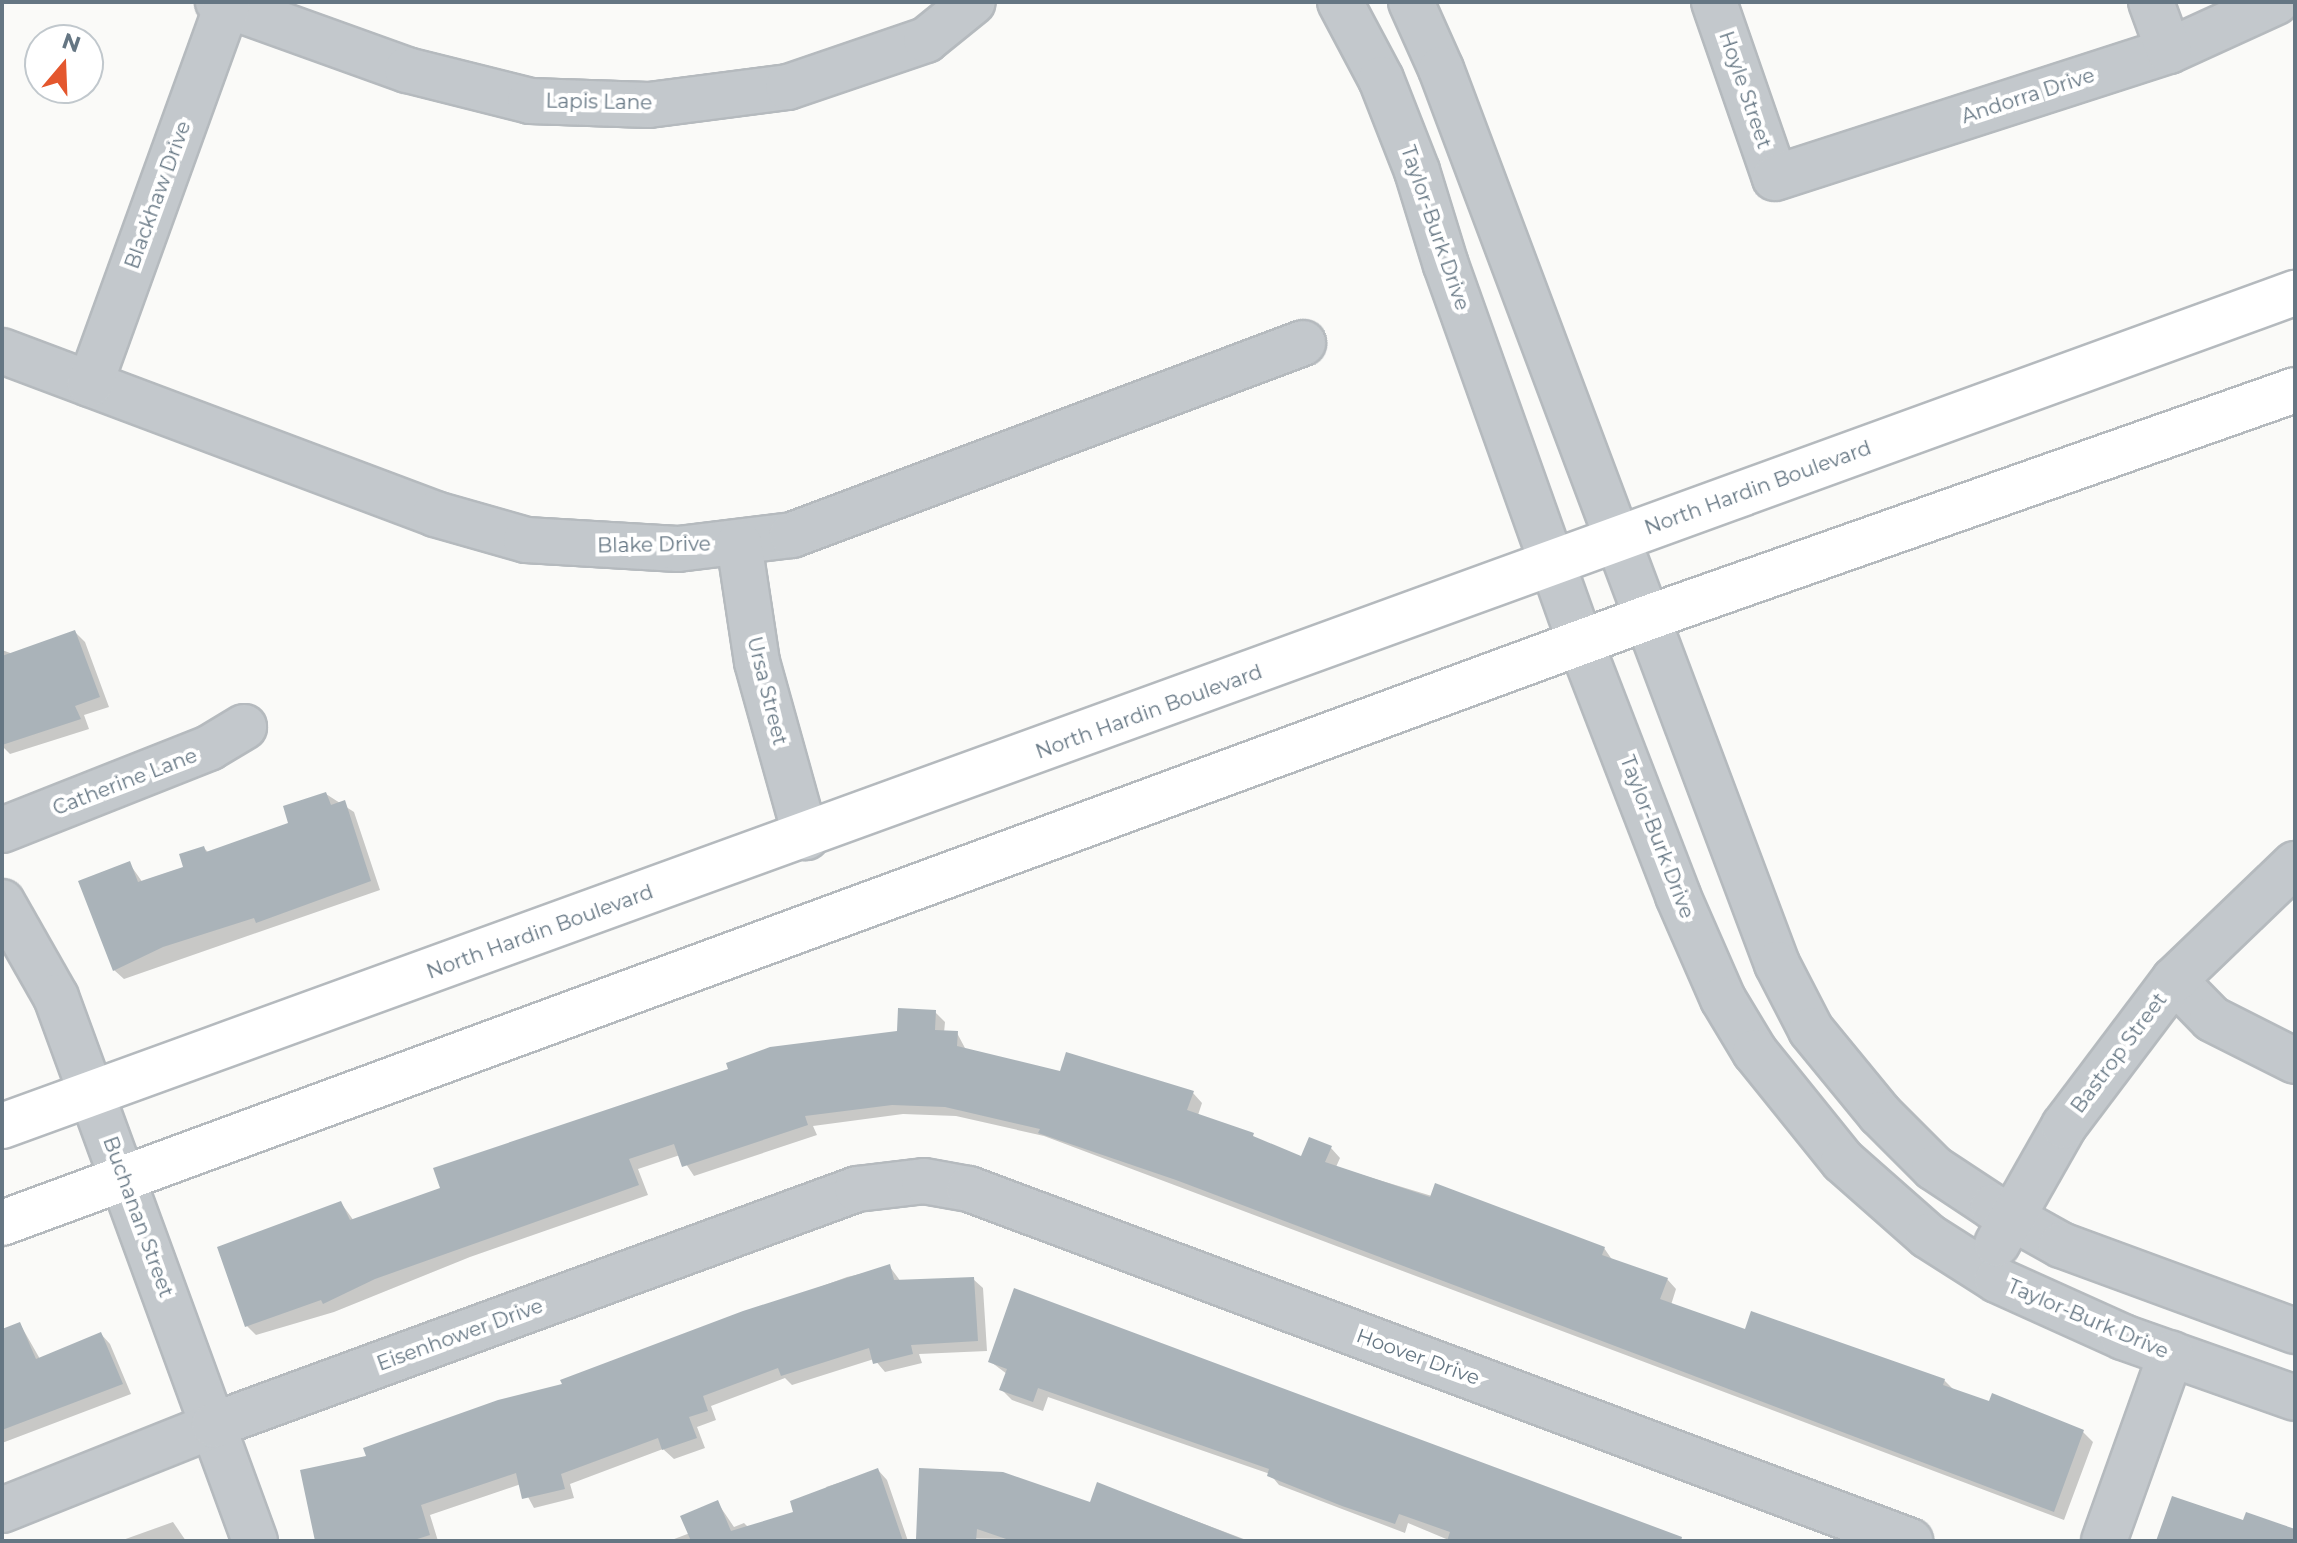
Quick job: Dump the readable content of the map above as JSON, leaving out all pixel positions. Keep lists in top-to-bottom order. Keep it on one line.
{"streets":{"main road":["North Hardin Boulevard"],"street":["Hoyle Street","Andorra Drive","Lapis Lane","Blackhaw Drive","Taylor-Burk Drive","Blake Drive","Ursa Street","Catherine Lane","Bastrop Street","Buchanan Street","Eisenhower Drive","Hoover Drive"]},"crossings":[["Hoyle Street","Andorra Drive"],["Lapis Lane","Blackhaw Drive"],["Blackhaw Drive","Blake Drive"],["Taylor-Burk Drive","North Hardin Boulevard"],["Taylor-Burk Drive","Bastrop Street"],["North Hardin Boulevard","Ursa Street"],["North Hardin Boulevard","Buchanan Street"],["Blake Drive","Ursa Street"],["Buchanan Street","Eisenhower Drive"],["Eisenhower Drive","Hoover Drive"]],"north":"top"}
